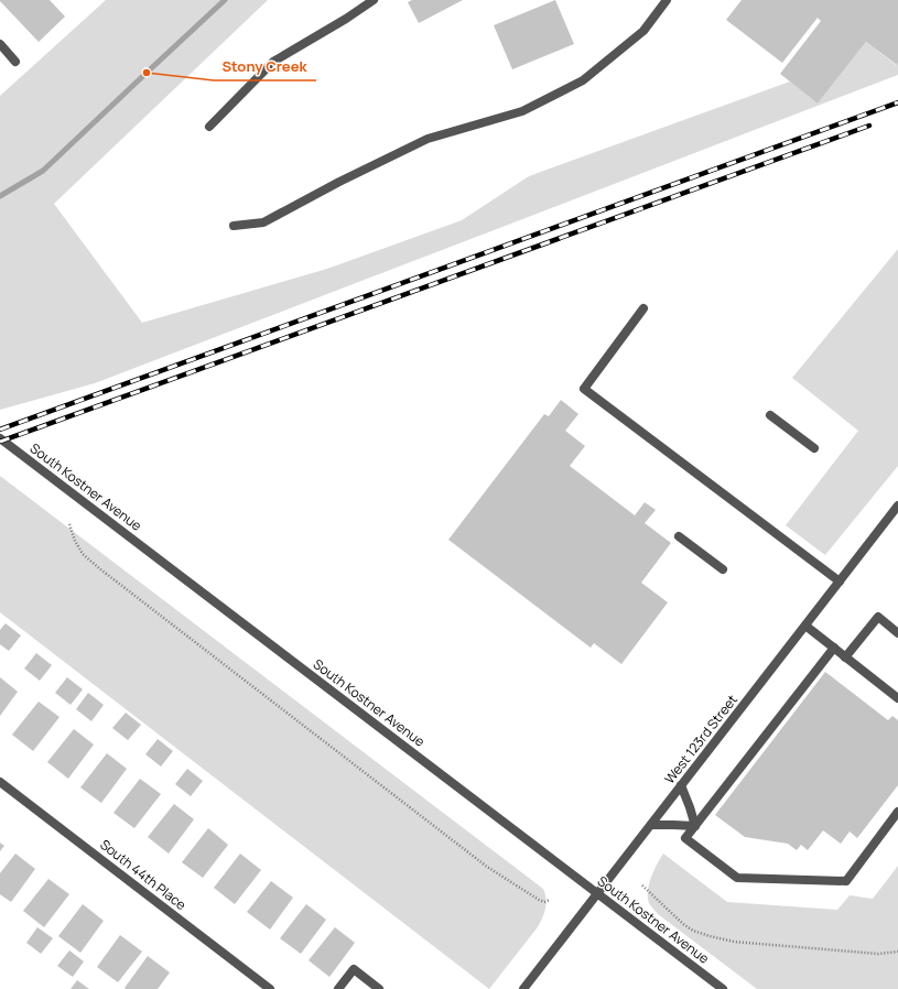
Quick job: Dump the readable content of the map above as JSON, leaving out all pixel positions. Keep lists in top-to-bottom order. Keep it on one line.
{"streets":{"street":["South Kostner Avenue","West 123rd Street","South 44th Place"]},"crossings":[["South Kostner Avenue","West 123rd Street"]],"places":["Stony Creek"]}
